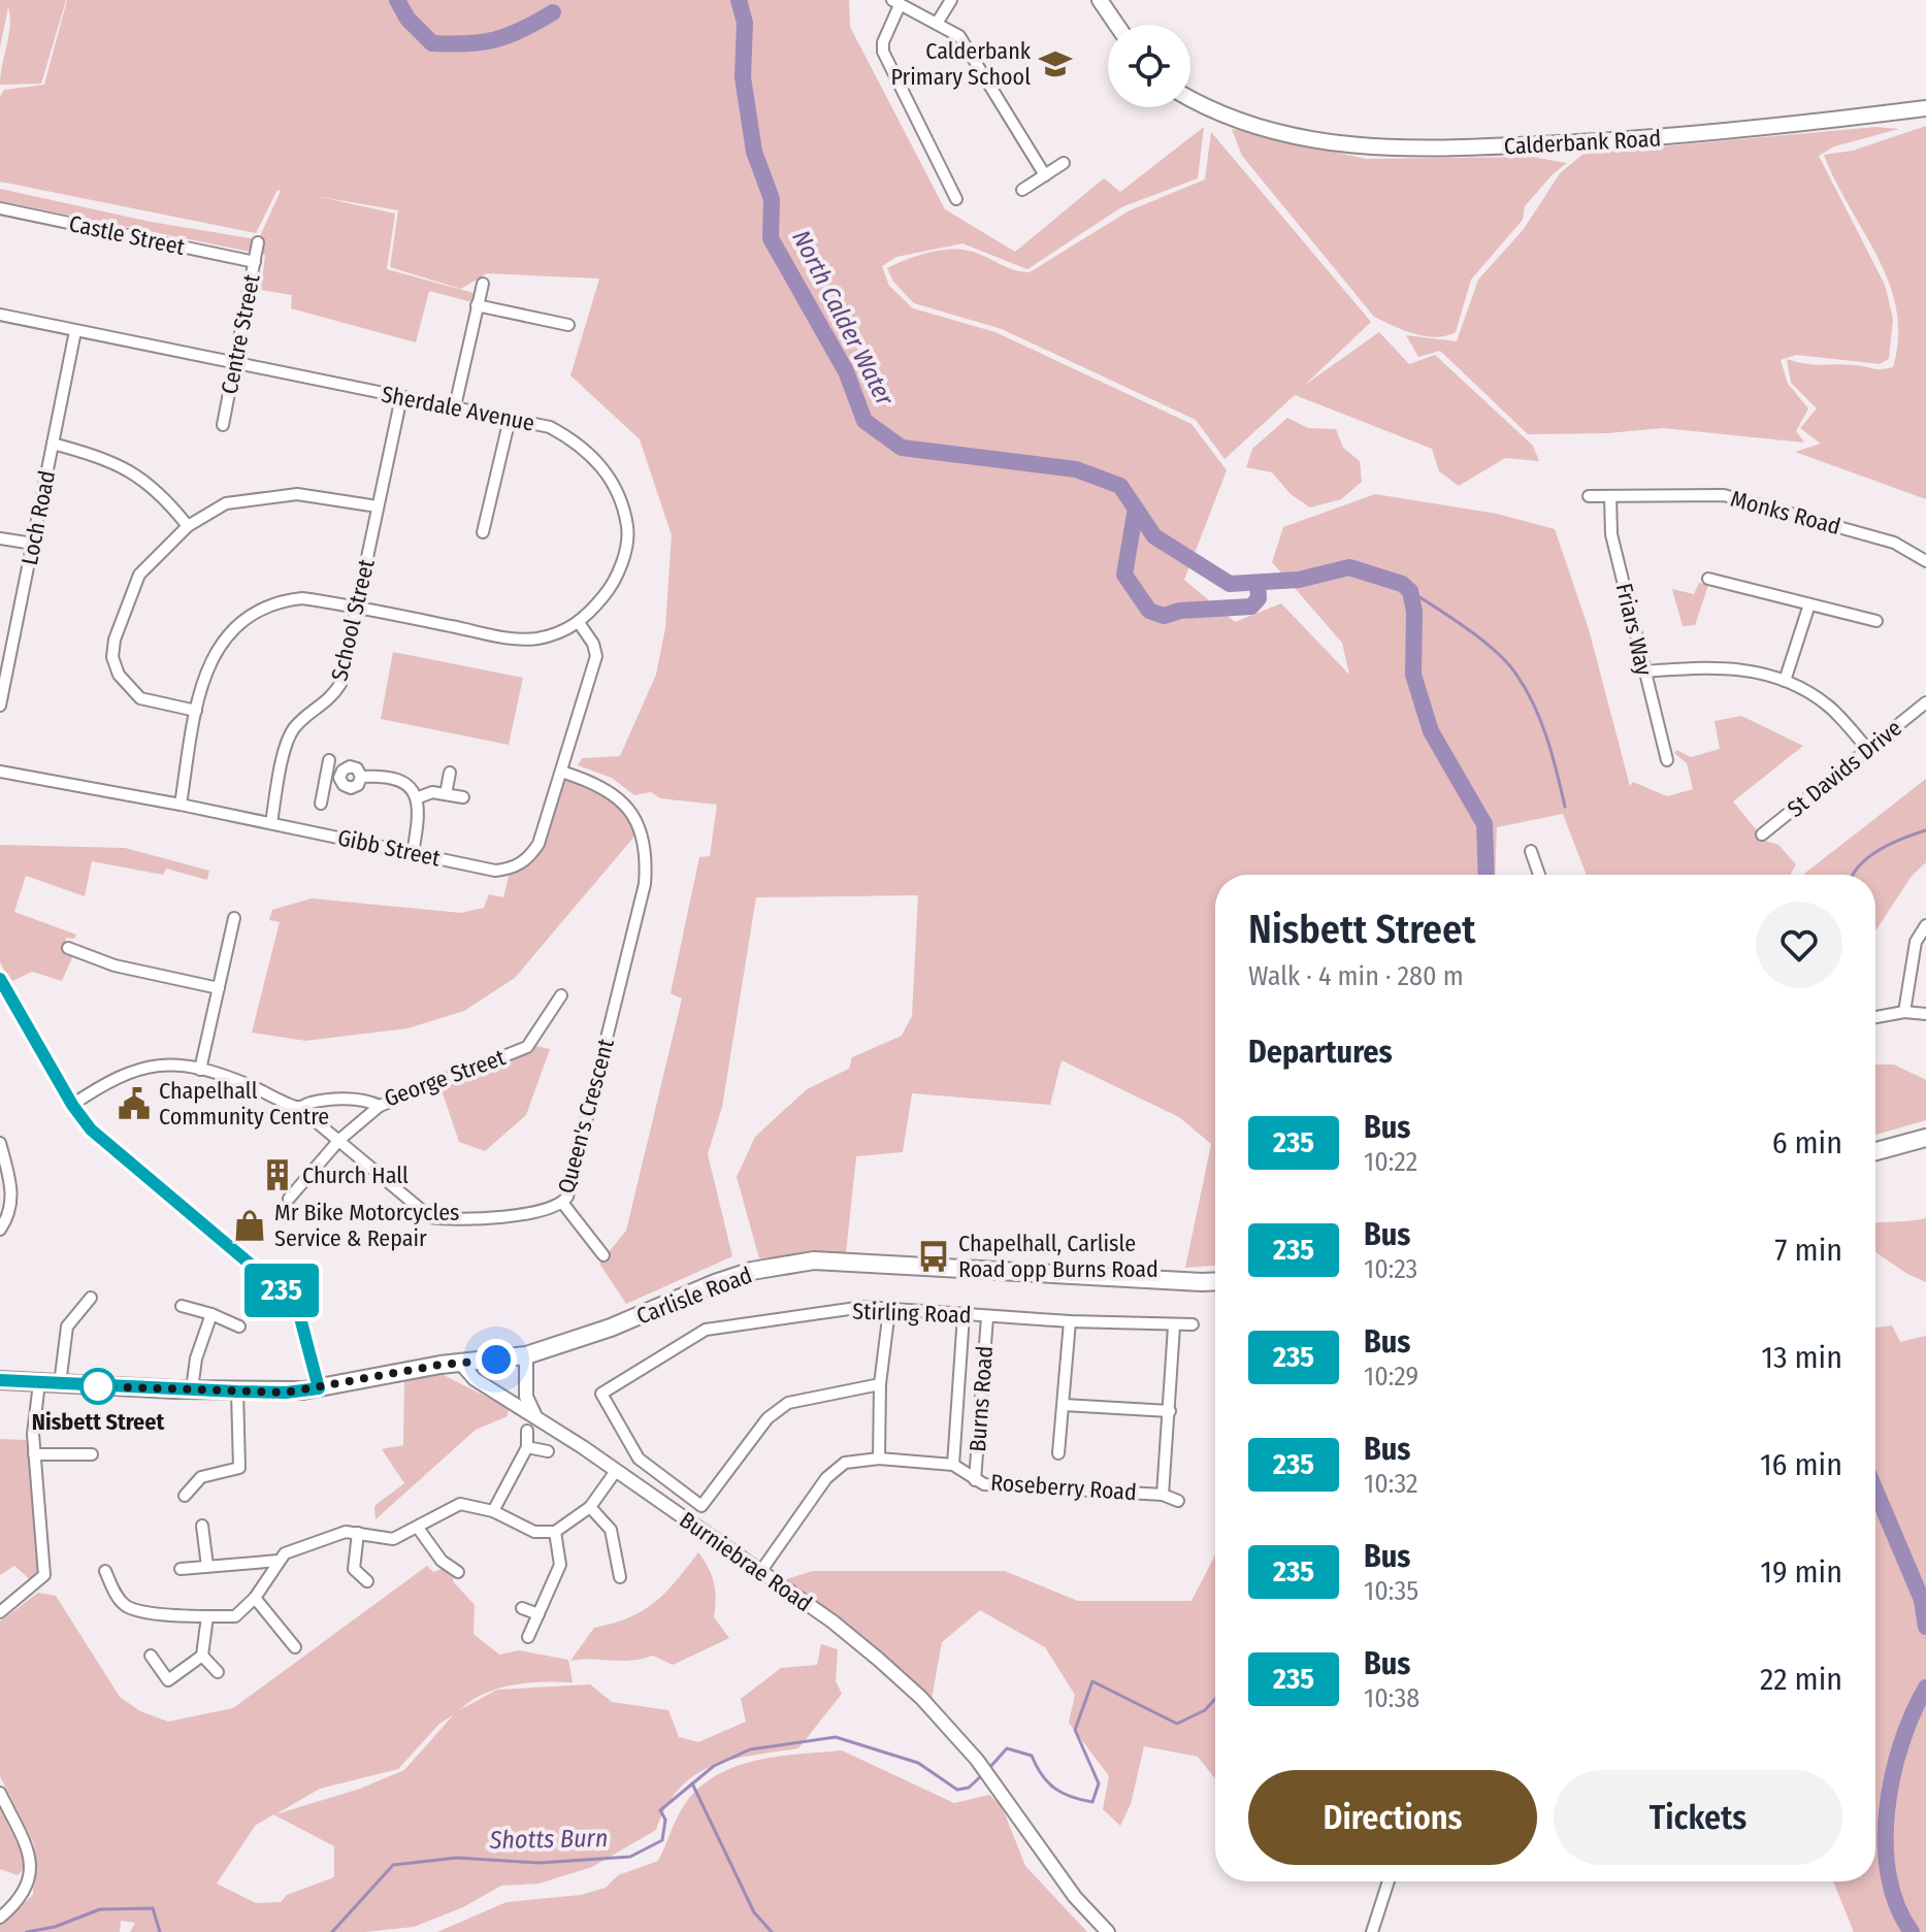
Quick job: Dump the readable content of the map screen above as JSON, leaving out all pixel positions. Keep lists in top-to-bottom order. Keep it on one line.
{"streets":{"main road":["Calderbank Road","Carlisle Road"],"street":["Castle Street","Centre Street","Sherdale Avenue","Monks Road","Loch Road","School Street","Friars Way","St Davids Drive","Gibb Street","George Street","Queen's Crescent","Stirling Road","Burns Road","Roseberry Road","Burniebrae Road"]},"crossings":[["Castle Street","Centre Street"],["Centre Street","Sherdale Avenue"],["Sherdale Avenue","Loch Road"],["Sherdale Avenue","School Street"],["Sherdale Avenue","Gibb Street"],["Monks Road","Friars Way"],["School Street","Gibb Street"],["Gibb Street","Queen's Crescent"],["George Street","Queen's Crescent"],["Carlisle Road","Burniebrae Road"],["Stirling Road","Burns Road"],["Burns Road","Roseberry Road"]],"water":["North Calder Water","Shotts Burn"],"places":{"school or university":["Calderbank Primary School"],"public building":["Chapelhall Community Centre"],"building":["Church Hall"],"shop":["Mr Bike Motorcycles Service & Repair"],"bus stop":["Chapelhall, Carlisle Road opp Burns Road"],"other":["Nisbett Street"]},"lines":["bus line 235"],"page":{"on_map":"235","heading":[["Nisbett Street","Walk · 4 min · 280 m"],"Departures"],"list":[{"mark":"235","name":"Bus","note":"10:22","value":"6 min"},{"mark":"235","name":"Bus","note":"10:23","value":"7 min"},{"mark":"235","name":"Bus","note":"10:29","value":"13 min"},{"mark":"235","name":"Bus","note":"10:32","value":"16 min"},{"mark":"235","name":"Bus","note":"10:35","value":"19 min"},{"mark":"235","name":"Bus","note":"10:38","value":"22 min"}],"buttons":["Directions","Tickets"]}}
